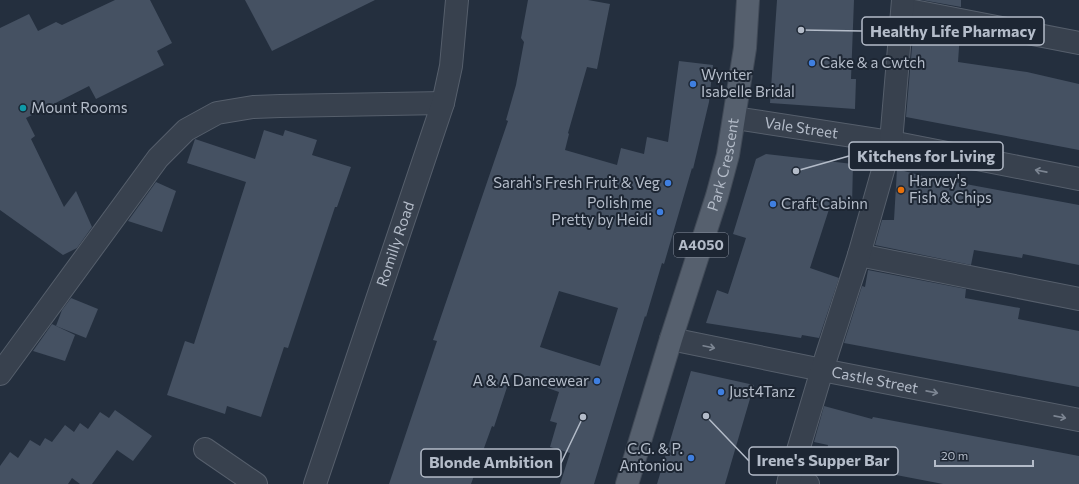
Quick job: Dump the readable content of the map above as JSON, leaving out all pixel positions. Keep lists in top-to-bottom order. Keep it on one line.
{"streets":{"main road":["Park Crescent","A4050"],"street":["Vale Street","Romilly Road","Castle Street"]},"crossings":[["Vale Street","Park Crescent"],["Park Crescent","Castle Street"]],"places":["Healthy Life Pharmacy","Cake & a Cwtch","Wynter Isabelle Bridal","Mount Rooms","Kitchens for Living","Sarah's Fresh Fruit & Veg","Harvey's Fish & Chips","Craft Cabinn","Polish me Pretty by Heidi","A & A Dancewear","Just4Tanz","Irene's Supper Bar","Blonde Ambition","C.G. & P. Antoniou"],"scale_bar":"20 m"}
